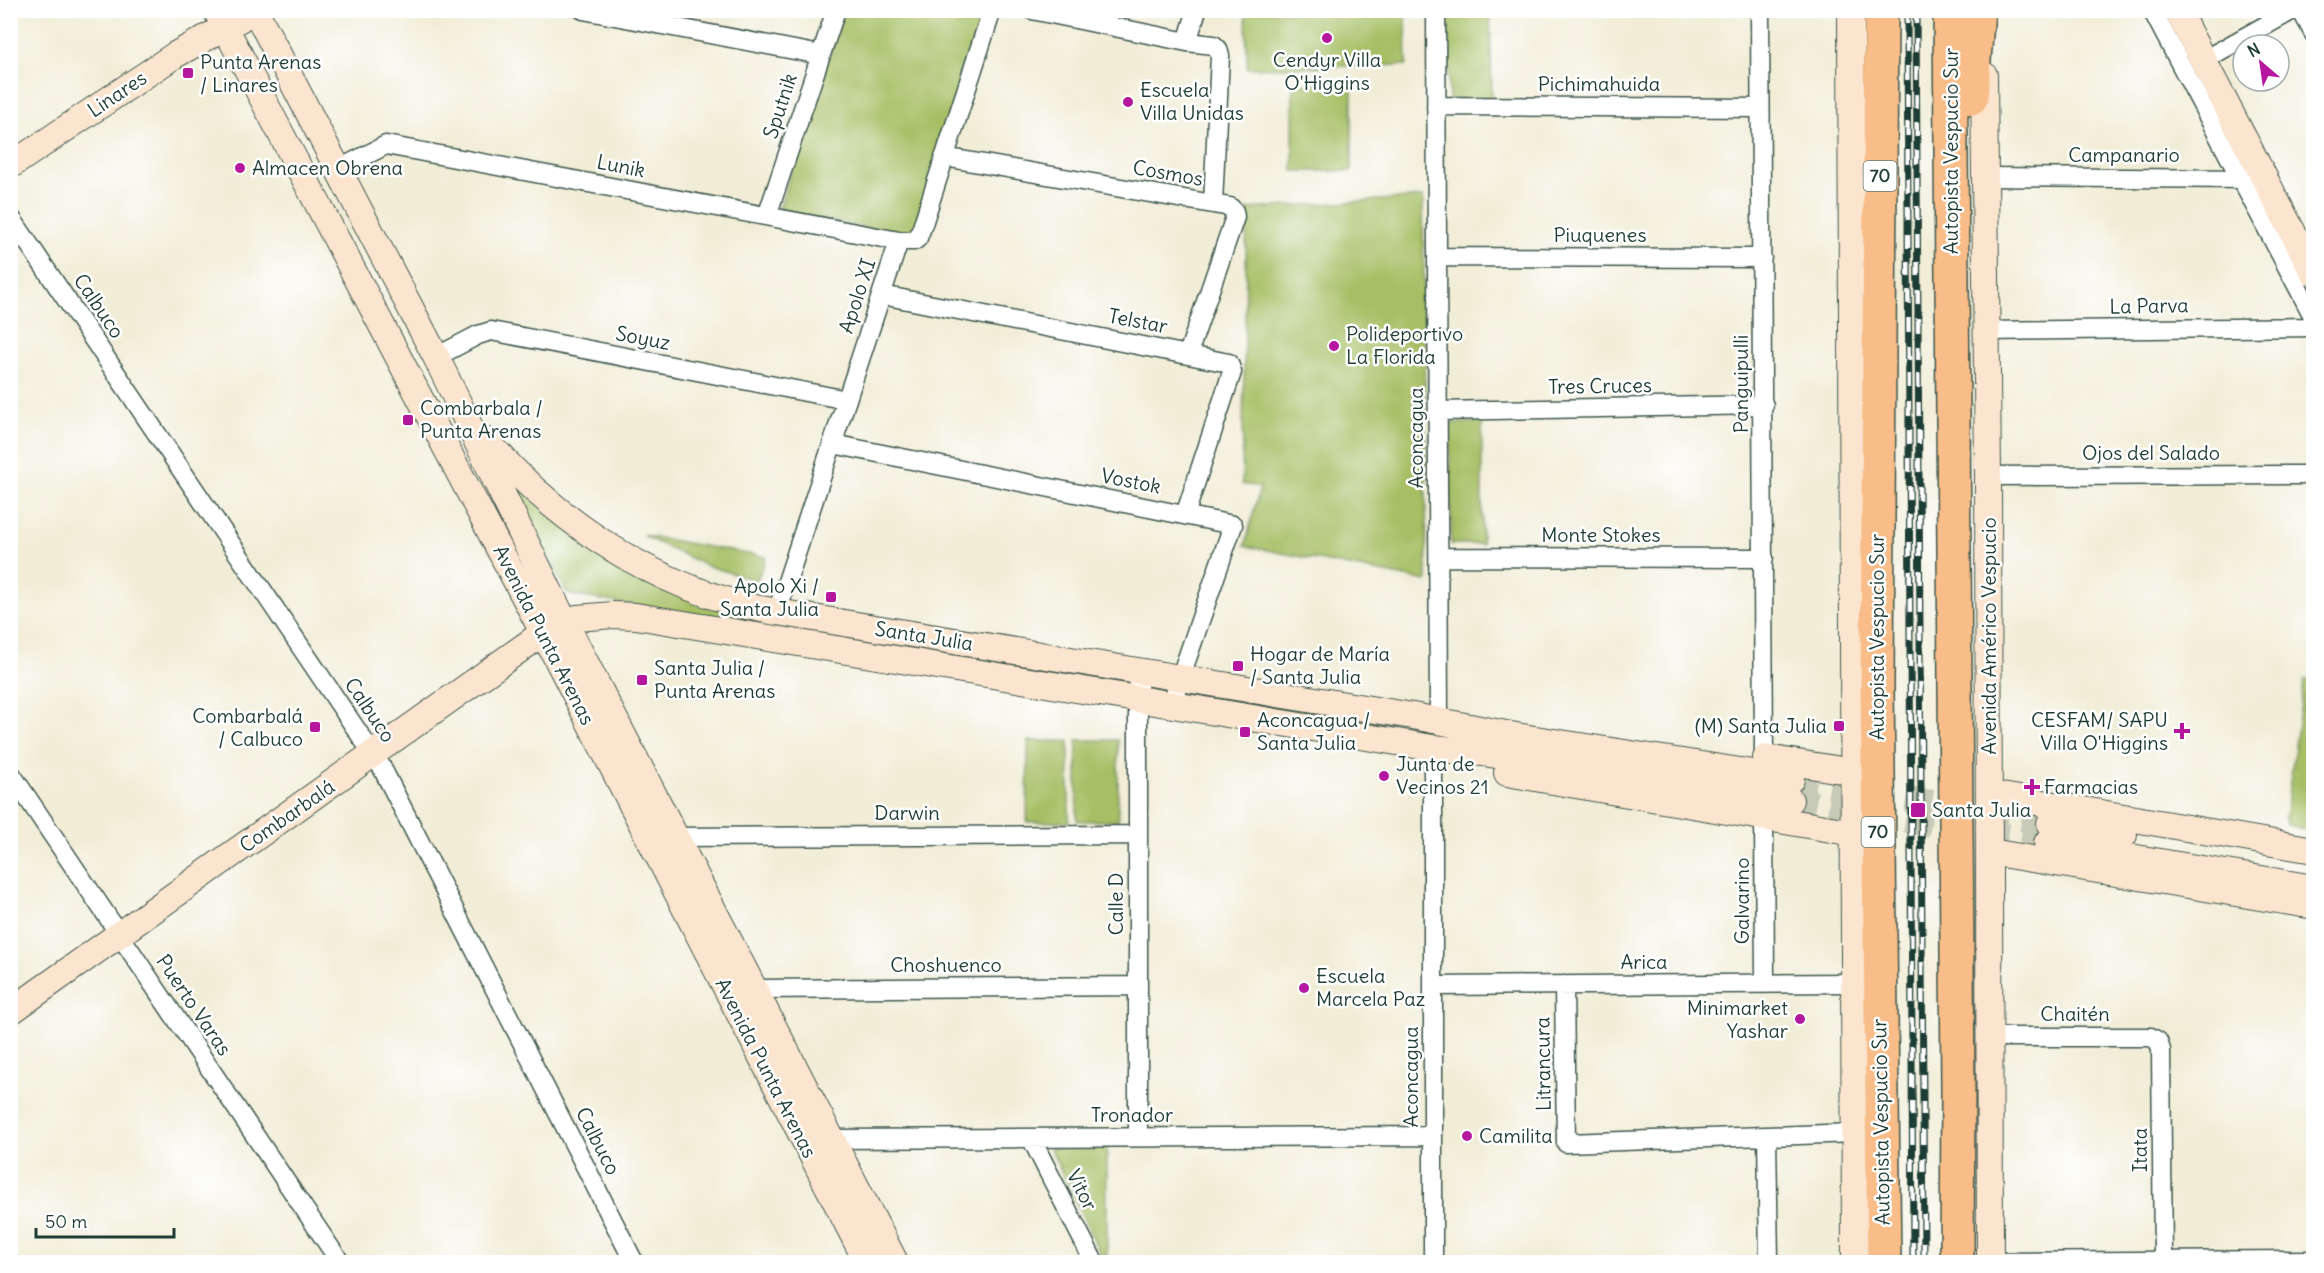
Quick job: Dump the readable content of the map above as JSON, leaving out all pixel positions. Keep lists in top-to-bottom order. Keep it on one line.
{"streets":{"highway":["Autopista Vespucio Sur","70"],"main road":["Linares","Avenida Punta Arenas","Santa Julia","Avenida Américo Vespucio","Combarbalá"],"street":["Pichimahuida","Sputnik","Campanario","Lunik","Cosmos","Piuquenes","Apolo XI","Calbuco","La Parva","Telstar","Soyuz","Panguipulli","Tres Cruces","Aconcagua","Ojos del Salado","Vostok","Monte Stokes","Darwin","Galvarino","Calle D","Arica","Choshuenco","Puerto Varas","Chaitén","Litrancura","Tronador","Itata","Vitor"]},"crossings":[["Pichimahuida","Panguipulli"],["Pichimahuida","Aconcagua"],["Linares","Avenida Punta Arenas"],["Sputnik","Lunik"],["Campanario","Avenida Américo Vespucio"],["Lunik","Apolo XI"],["Lunik","Avenida Punta Arenas"],["Cosmos","Telstar"],["Piuquenes","Panguipulli"],["Piuquenes","Aconcagua"],["Apolo XI","Telstar"],["Apolo XI","Soyuz"],["Apolo XI","Vostok"],["Apolo XI","Santa Julia"],["Calbuco","Combarbalá"],["La Parva","Avenida Américo Vespucio"],["Telstar","Vostok"],["Soyuz","Avenida Punta Arenas"],["Panguipulli","Tres Cruces"],["Panguipulli","Monte Stokes"],["Panguipulli","Santa Julia"],["Tres Cruces","Aconcagua"],["Aconcagua","Monte Stokes"],["Aconcagua","Santa Julia"],["Aconcagua","Arica"],["Aconcagua","Tronador"],["Ojos del Salado","Avenida Américo Vespucio"],["Vostok","Santa Julia"],["Avenida Punta Arenas","Santa Julia"],["Avenida Punta Arenas","Darwin"],["Avenida Punta Arenas","Combarbalá"],["Avenida Punta Arenas","Choshuenco"],["Avenida Punta Arenas","Tronador"],["Santa Julia","Combarbalá"],["Santa Julia","Galvarino"],["Santa Julia","Calle D"],["Avenida Américo Vespucio","Chaitén"],["Darwin","Calle D"],["Combarbalá","Puerto Varas"],["Galvarino","Arica"],["Calle D","Choshuenco"],["Calle D","Tronador"],["Arica","Litrancura"],["Chaitén","Itata"],["Tronador","Vitor"]],"places":{"other":["Cendyr Villa O'Higgins","Escuela Villa Unidas","Almacen Obrena","Polideportivo La Florida","Junta de Vecinos 21","Escuela Marcela Paz","Minimarket Yashar","Camilita"],"transit":["Punta Arenas / Linares","Combarbala / Punta Arenas","Apolo Xi / Santa Julia","Hogar de María / Santa Julia","Santa Julia / Punta Arenas","(M) Santa Julia","Combarbalá / Calbuco","Aconcagua / Santa Julia","Santa Julia"],"health":["CESFAM/ SAPU Villa O'Higgins","Farmacias"]},"scale_bar":"50 m","north":"top left"}
